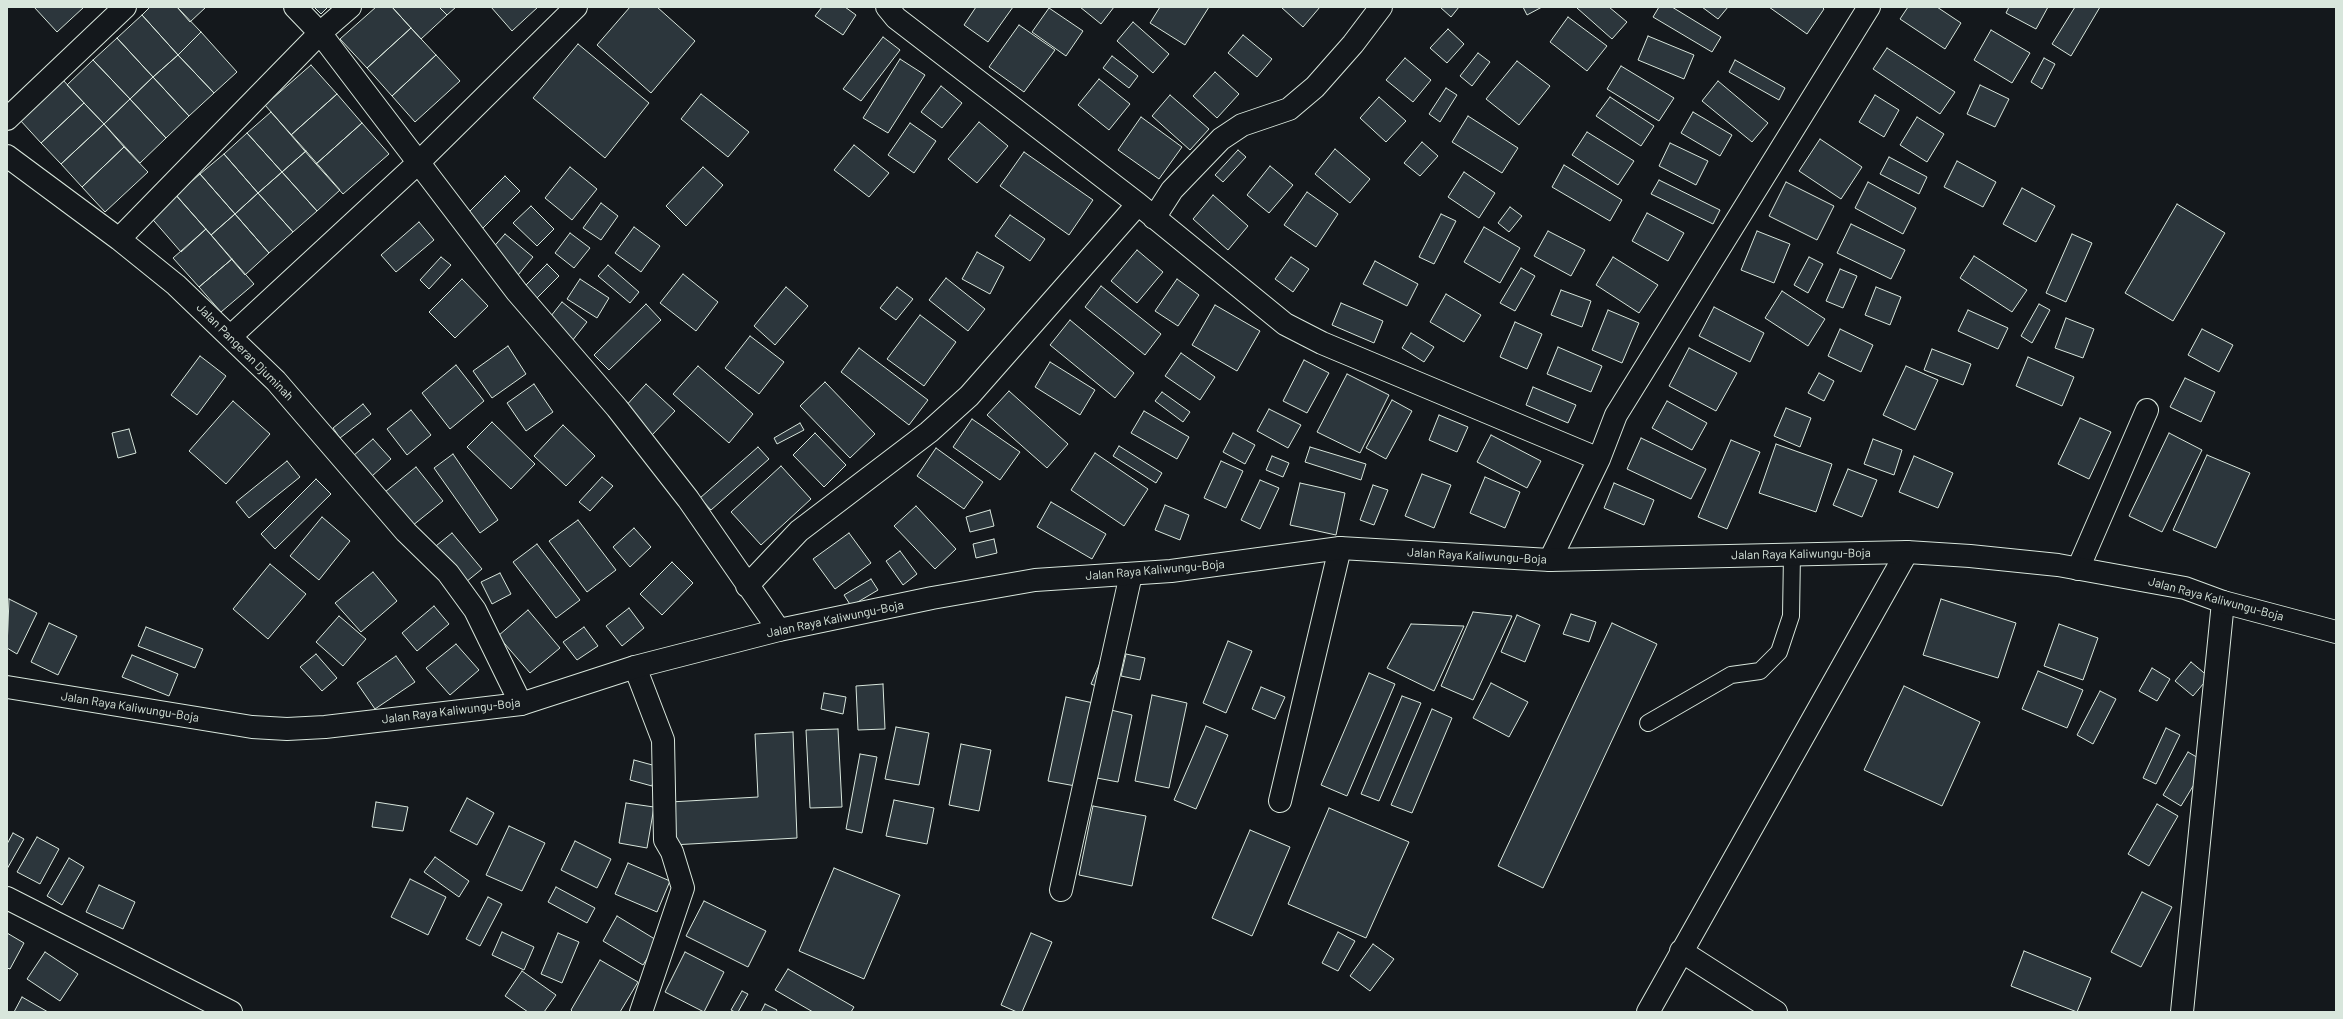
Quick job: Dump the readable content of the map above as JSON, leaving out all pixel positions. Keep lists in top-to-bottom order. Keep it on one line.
{"streets":{"street":["Jalan Pangeran Djuminah","Jalan Raya Kaliwungu-Boja"]},"crossings":[["Jalan Pangeran Djuminah","Jalan Raya Kaliwungu-Boja"]]}
